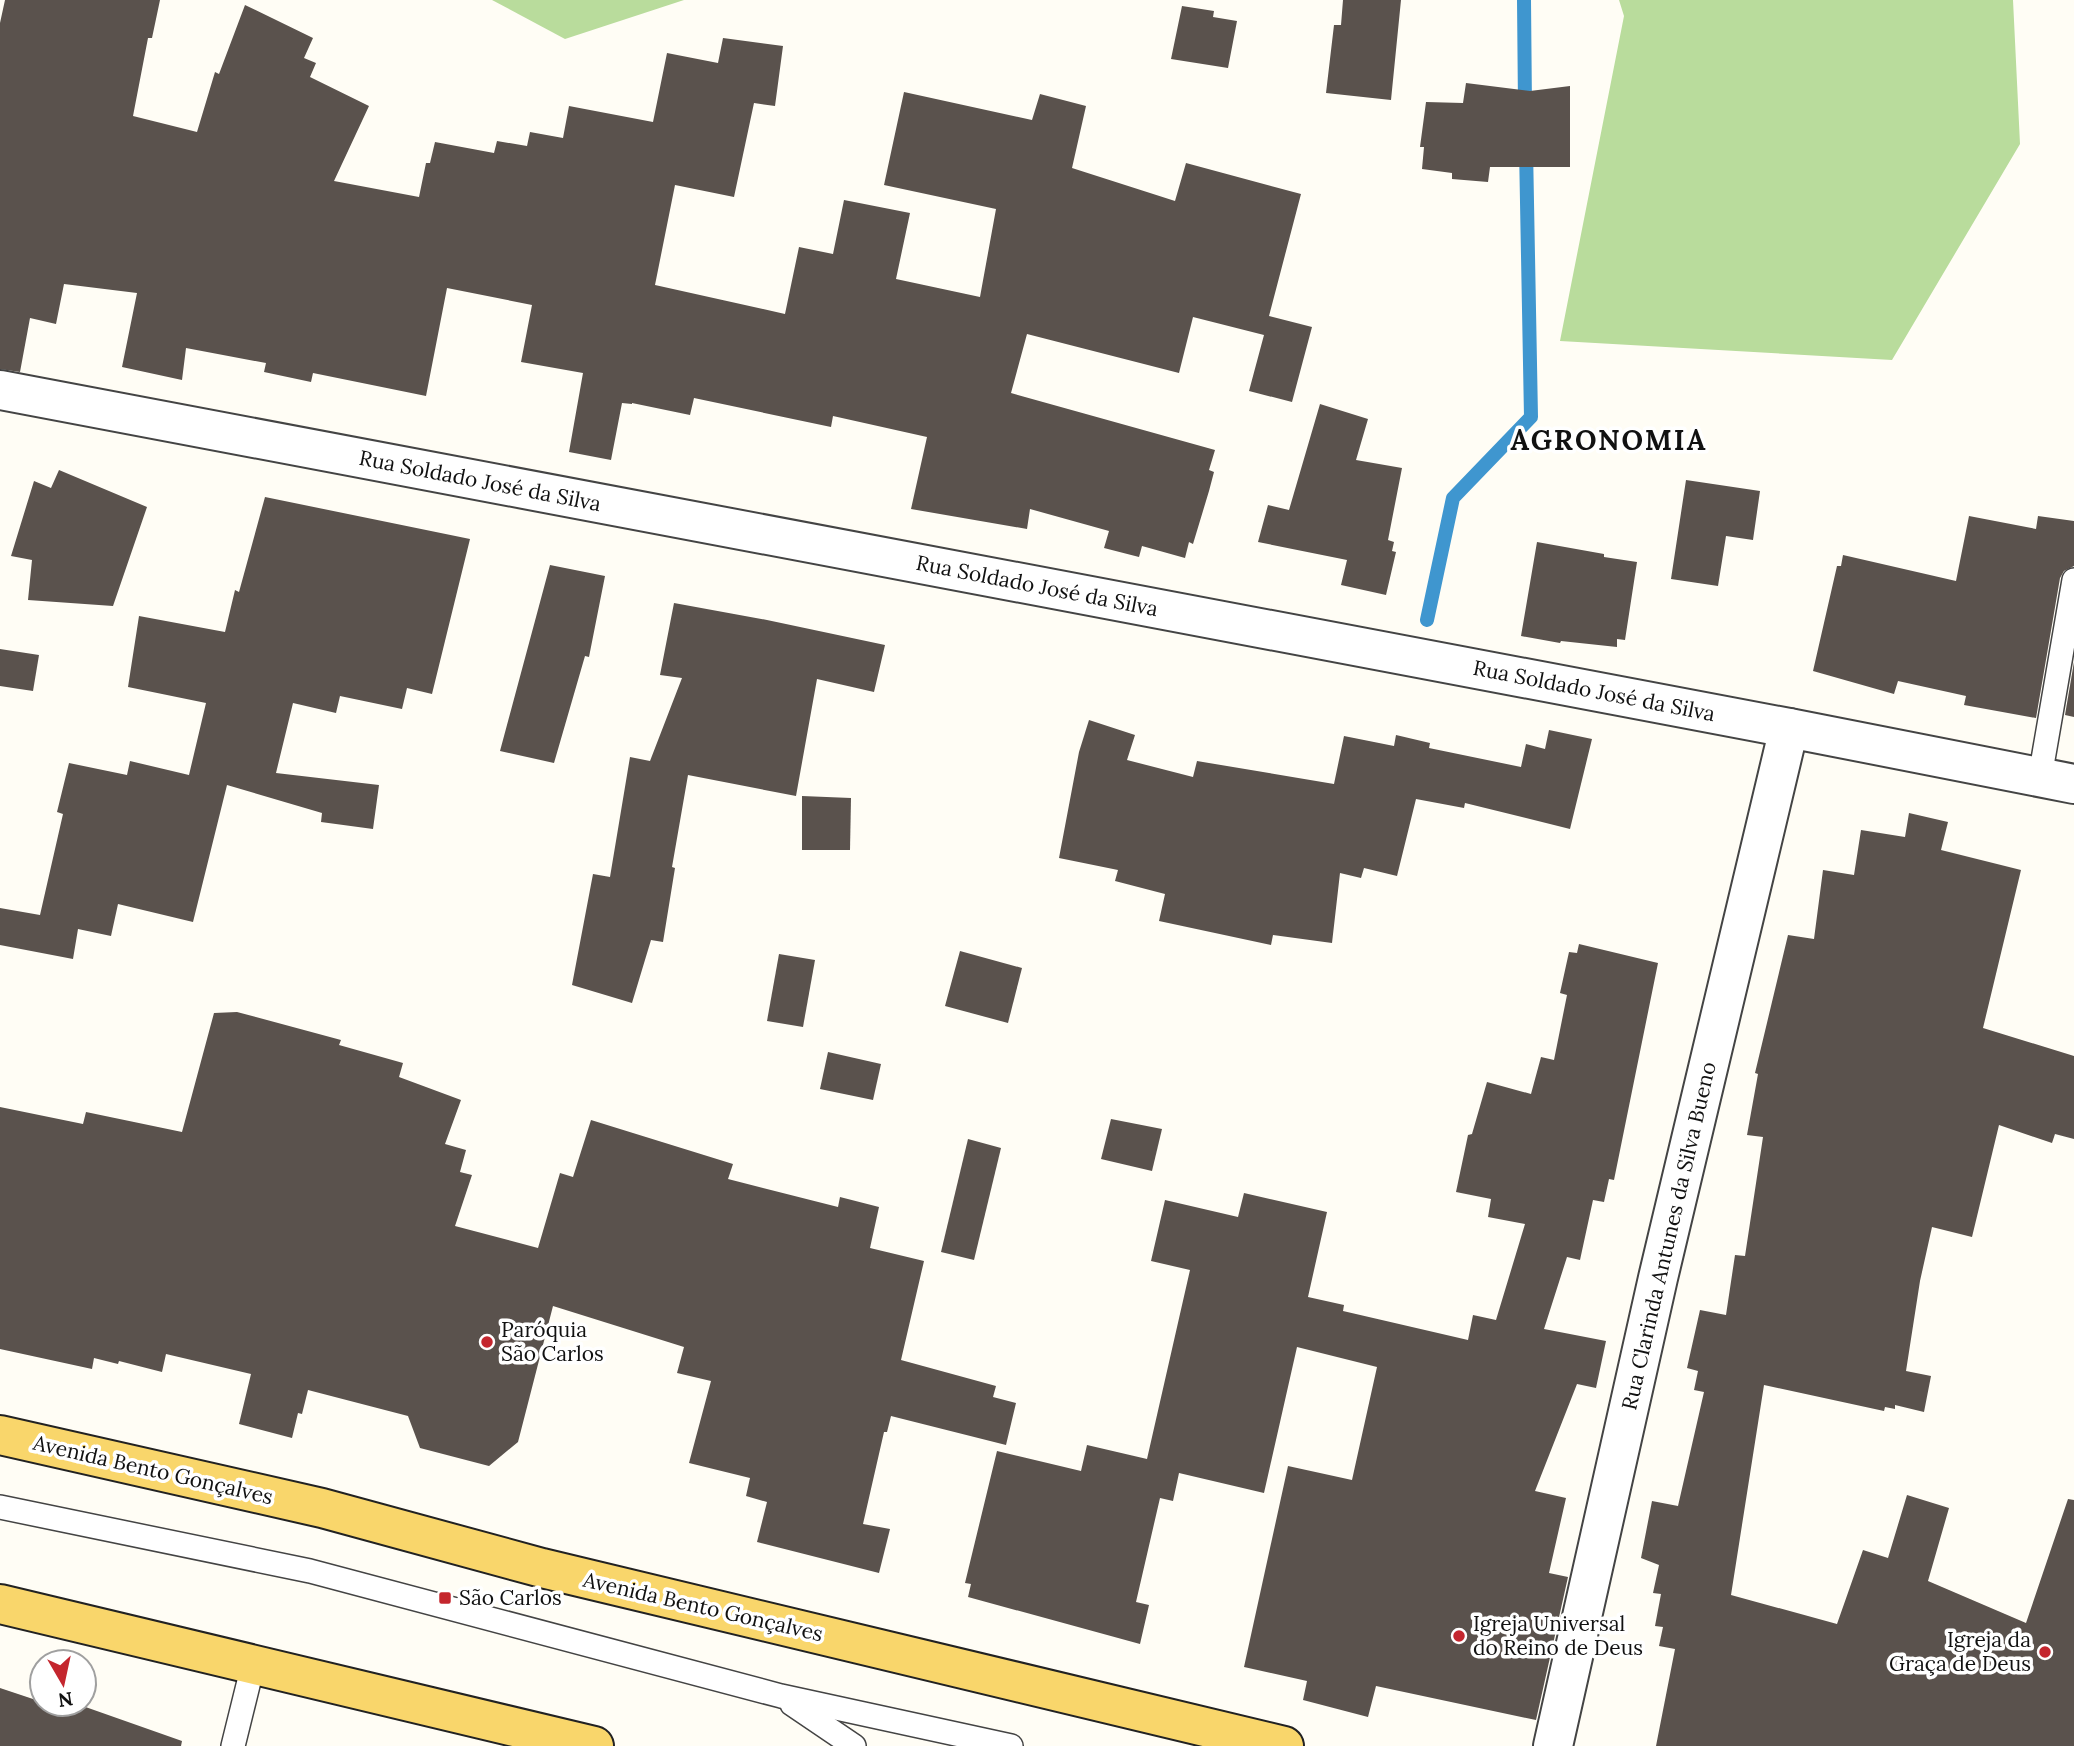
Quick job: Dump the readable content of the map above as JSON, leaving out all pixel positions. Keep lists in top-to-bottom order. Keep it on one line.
{"streets":{"main road":["Avenida Bento Gonçalves"],"street":["Rua Soldado José da Silva","Rua Clarinda Antunes da Silva Bueno"]},"crossings":[["Rua Soldado José da Silva","Rua Clarinda Antunes da Silva Bueno"]],"districts":["AGRONOMIA"],"places":{"other":["Paróquia São Carlos","Igreja Universal do Reino de Deus","Igreja da Graça de Deus"],"transit":["São Carlos"]},"north":"bottom"}
